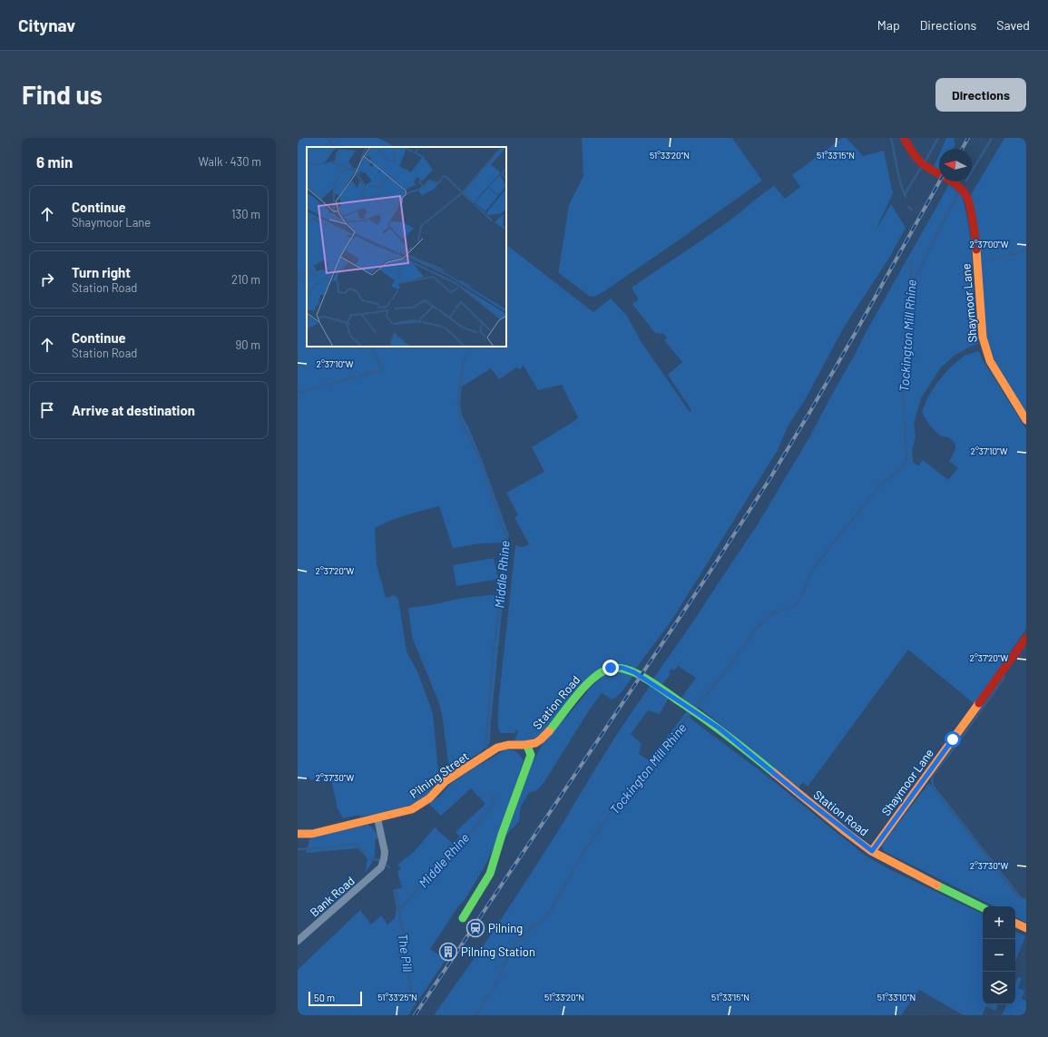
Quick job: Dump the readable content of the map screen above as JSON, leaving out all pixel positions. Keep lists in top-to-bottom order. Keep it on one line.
{"streets":{"street":["Shaymoor Lane","Station Road","Pilning Street","Bank Road"]},"crossings":[["Shaymoor Lane","Station Road"],["Station Road","Pilning Street"],["Pilning Street","Bank Road"]],"water":["Tockington Mill Rhine","Middle Rhine","The Pill"],"places":{"station":["Pilning"],"building":["Pilning Station"]},"scale_bar":"50 m","north":"left","page":{"header":"Citynav","nav":["Map","Directions","Saved"],"buttons":"Directions","title":"Find us","heading":["6 min","Walk · 430 m"],"list":[["Continue","Shaymoor Lane","130 m"],["Turn right","Station Road","210 m"],["Continue","Station Road","90 m"],"Arrive at destination"],"map_buttons":["+","−"],"scale":"50 m"},"coordinates":["51°33'20\"N","51°33'15\"N","2°37'00\"W","2°37'10\"W","2°37'20\"W","2°37'30\"W","51°33'25\"N","51°33'10\"N"]}
